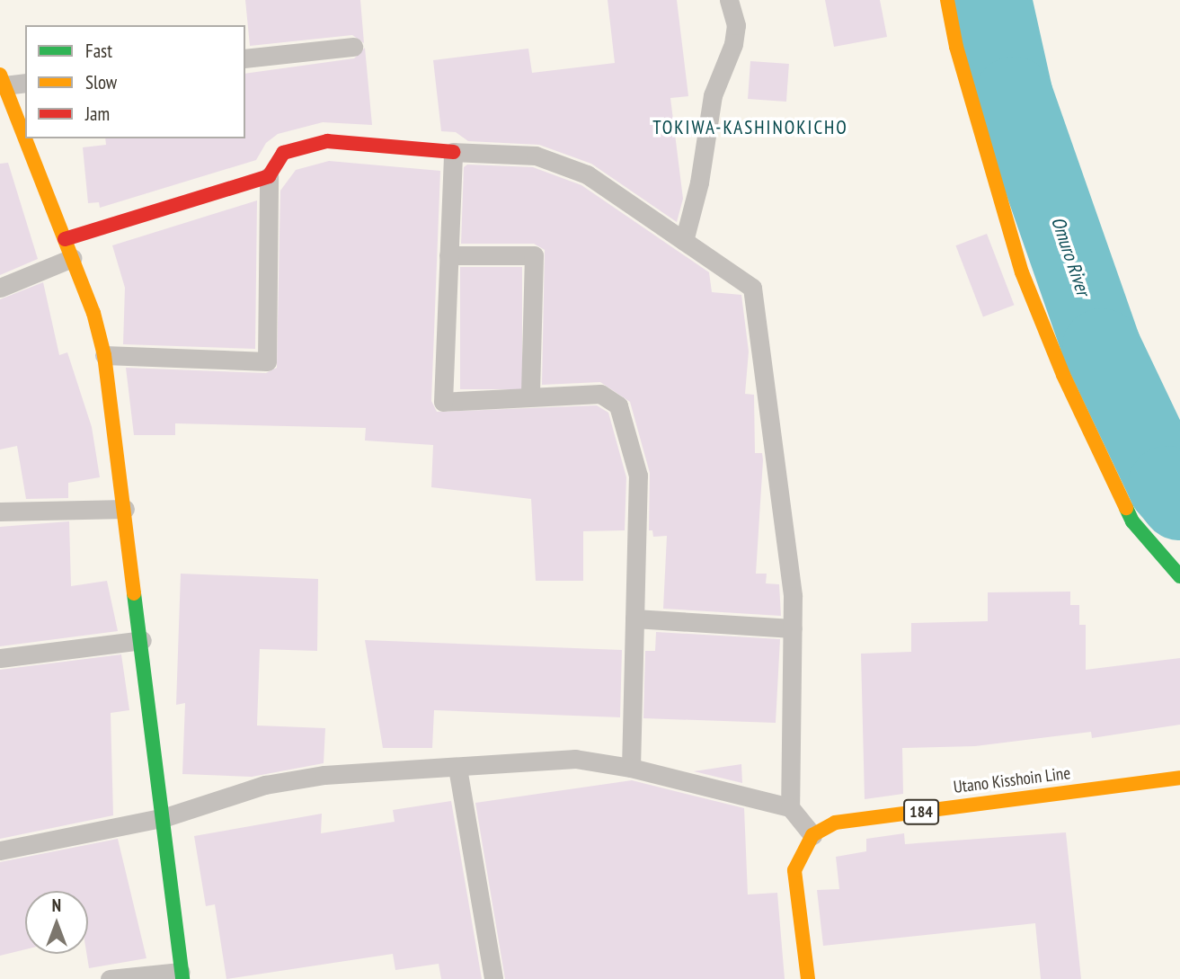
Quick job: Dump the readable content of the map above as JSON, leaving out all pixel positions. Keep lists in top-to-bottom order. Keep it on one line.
{"streets":{"street":["Utano Kisshoin Line","184"]},"districts":["TOKIWA-KASHINOKICHO"],"water":["Omuro River"],"legend":["Fast","Slow","Jam"],"north":"top"}
